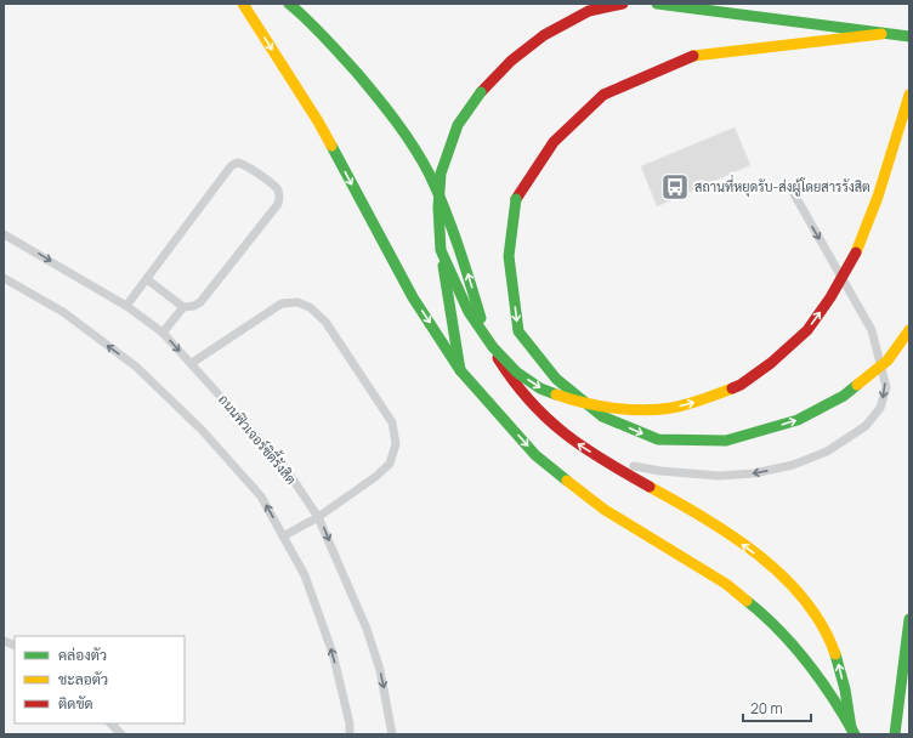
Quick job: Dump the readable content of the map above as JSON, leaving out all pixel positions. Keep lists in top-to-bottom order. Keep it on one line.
{"streets":{"lane":["ถนนฟิวเจอร์ซิตี้รังสิต"]},"places":{"bus stop":["สถานที่หยุดรับ-ส่งผู้โดยสารรังสิต"]},"legend":["คล่องตัว","ชะลอตัว","ติดขัด"],"scale_bar":"20 m"}
